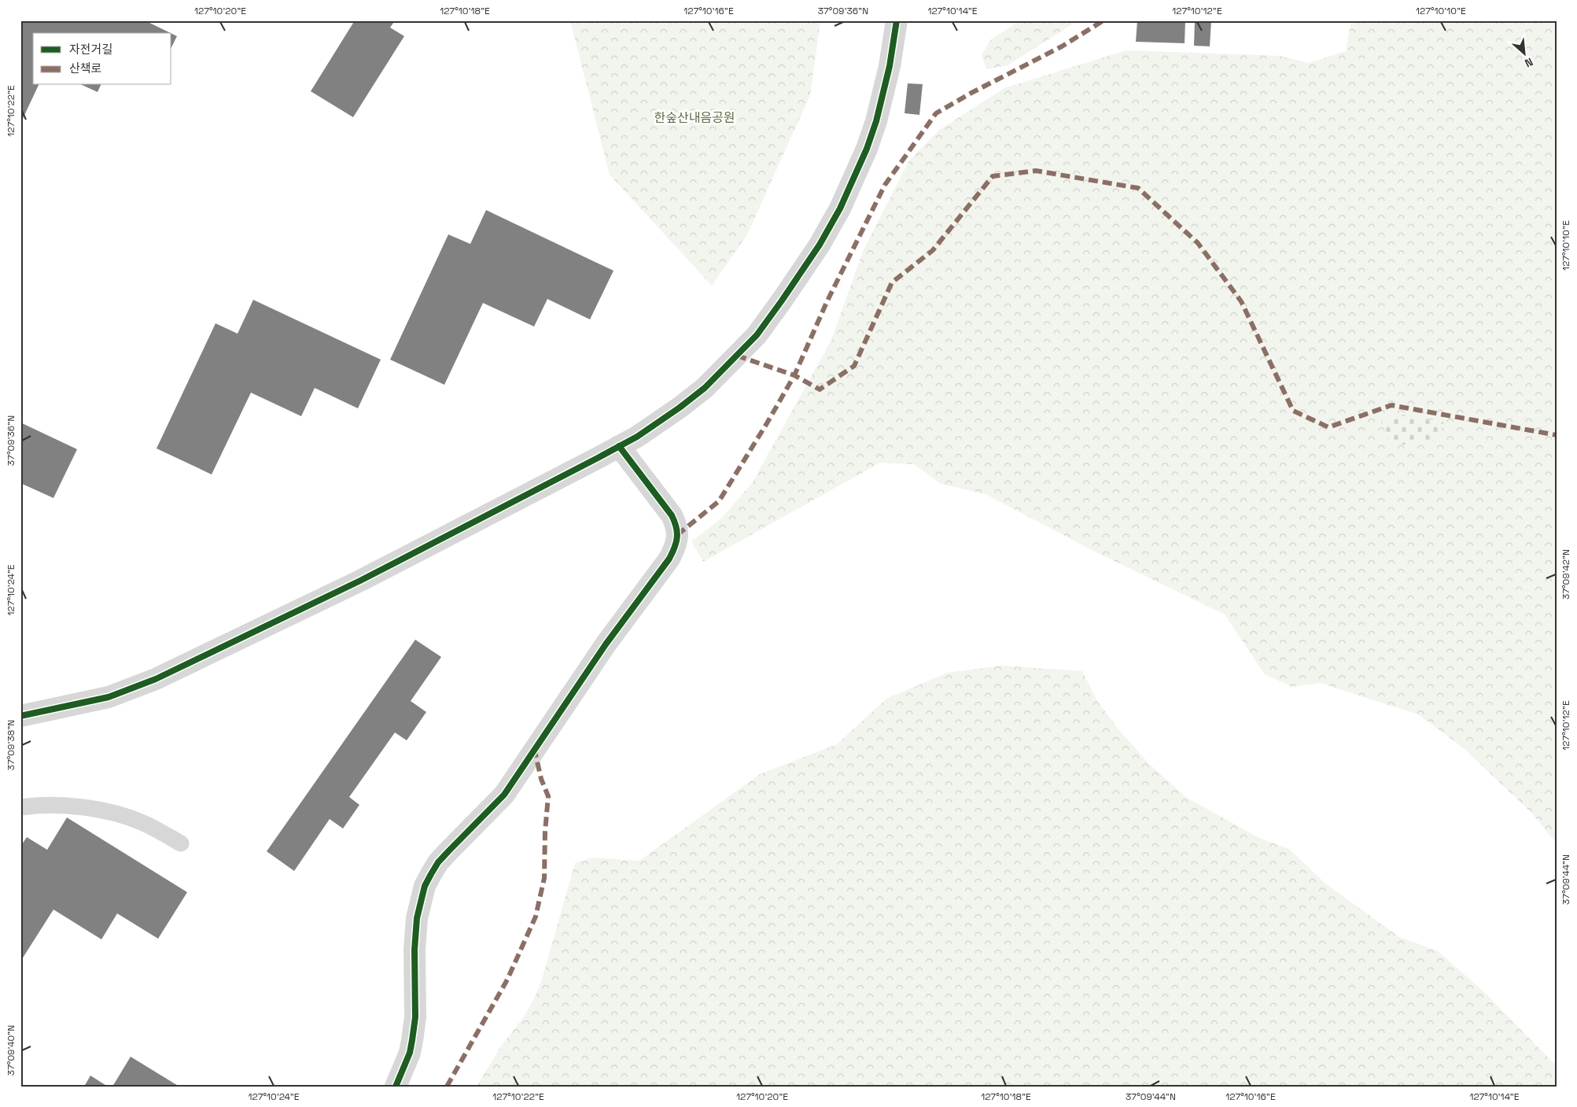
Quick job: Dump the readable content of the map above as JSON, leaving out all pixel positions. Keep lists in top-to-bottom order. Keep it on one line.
{"parks":["한숲산내음공원"],"legend":["자전거길","산책로"],"north":"bottom right","coordinates":["127°10'20\"E","127°10'18\"E","127°10'16\"E","37°09'36\"N","127°10'14\"E","127°10'12\"E","127°10'10\"E","127°10'22\"E","37°09'42\"N","127°10'24\"E","37°09'38\"N","37°09'44\"N","37°09'40\"N"]}
